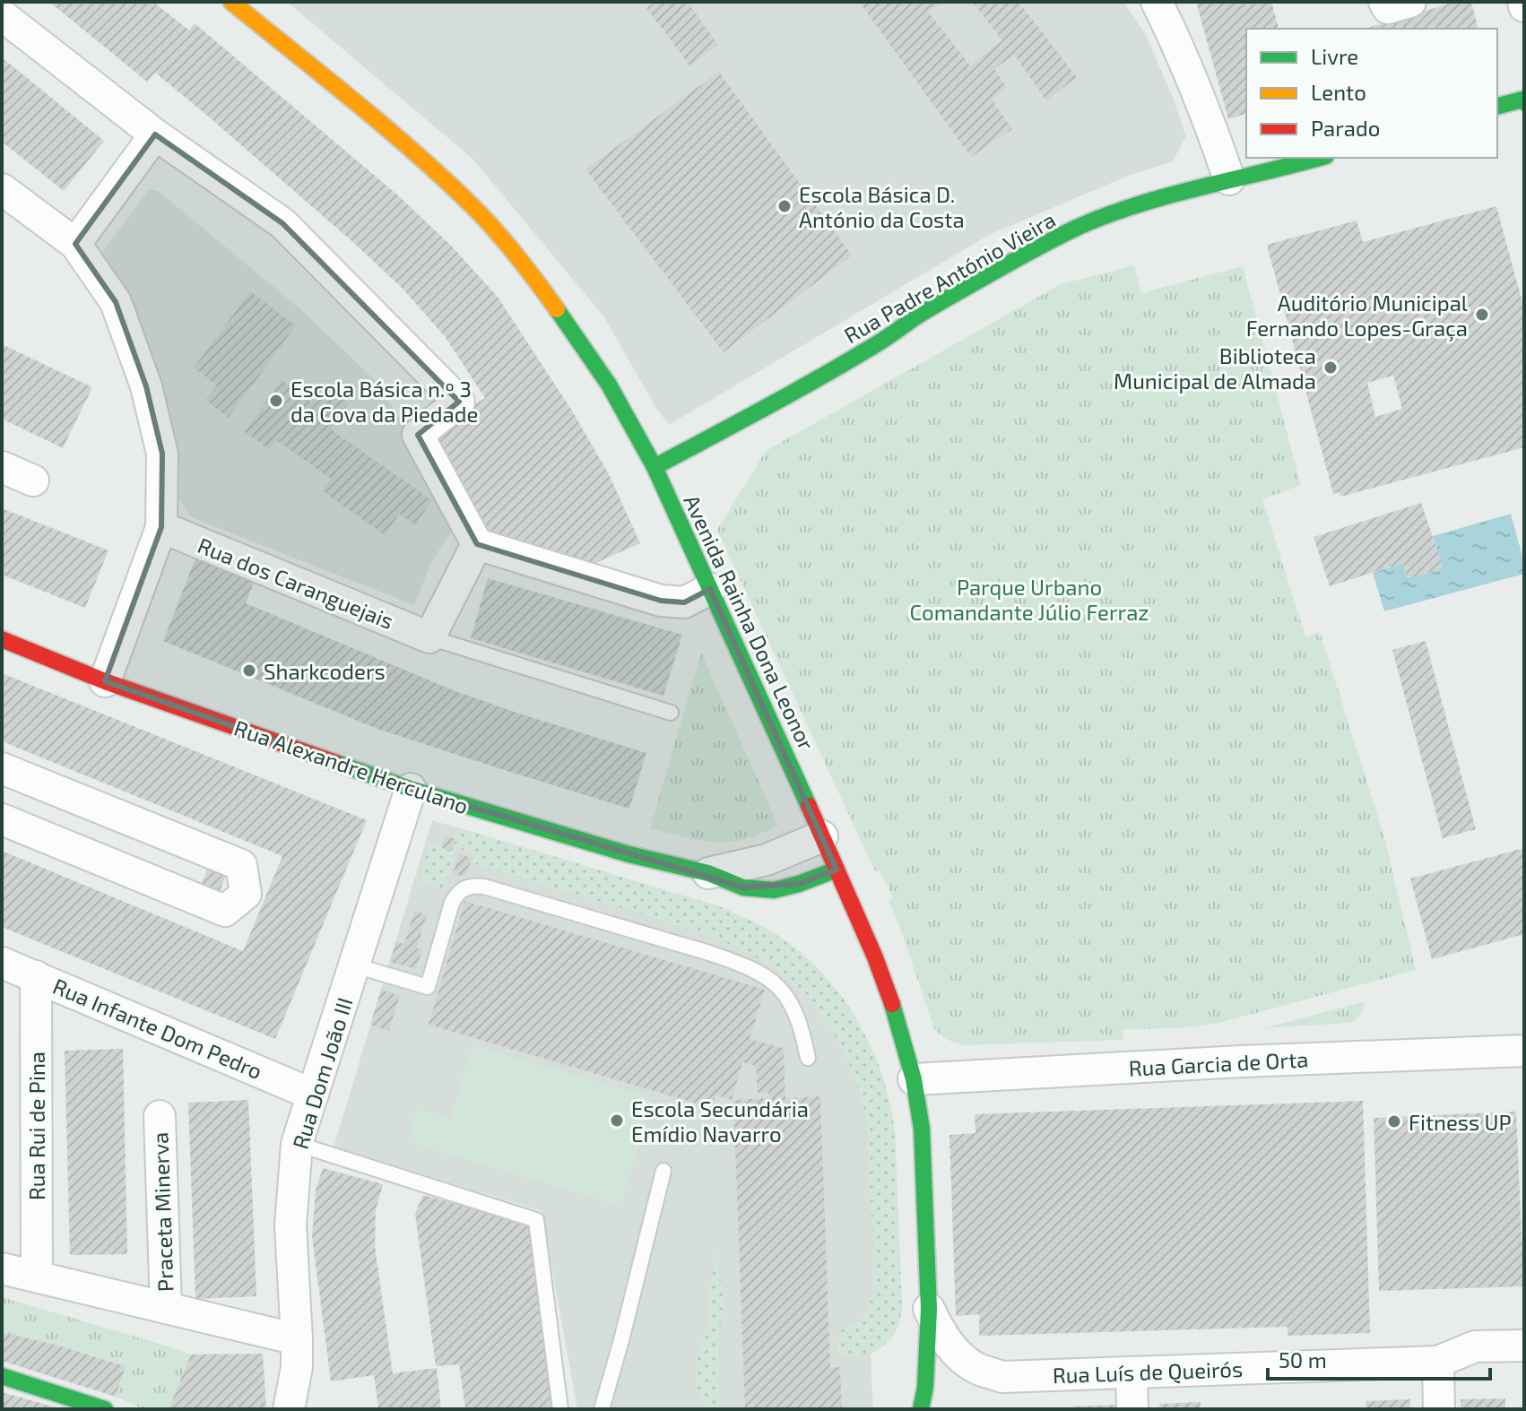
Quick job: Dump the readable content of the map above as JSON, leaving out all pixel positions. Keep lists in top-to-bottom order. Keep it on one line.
{"streets":{"street":["Rua Padre António Vieira","Rua dos Caranguejais","Avenida Rainha Dona Leonor","Rua Alexandre Herculano","Rua Infante Dom Pedro","Rua Garcia de Orta","Rua Dom João III","Rua Rui de Pina","Praceta Minerva","Rua Luís de Queirós"]},"crossings":[["Rua Padre António Vieira","Avenida Rainha Dona Leonor"],["Avenida Rainha Dona Leonor","Rua Alexandre Herculano"],["Avenida Rainha Dona Leonor","Rua Garcia de Orta"],["Avenida Rainha Dona Leonor","Rua Luís de Queirós"],["Rua Alexandre Herculano","Rua Dom João III"],["Rua Infante Dom Pedro","Rua Dom João III"],["Rua Infante Dom Pedro","Rua Rui de Pina"]],"parks":["Parque Urbano Comandante Júlio Ferraz"],"places":["Escola Básica D. António da Costa","Auditório Municipal Fernando Lopes-Graça","Biblioteca Municipal de Almada","Escola Básica n.º 3 da Cova da Piedade","Sharkcoders","Escola Secundária Emídio Navarro","Fitness UP"],"legend":["Livre","Lento","Parado"],"scale_bar":"50 m"}
